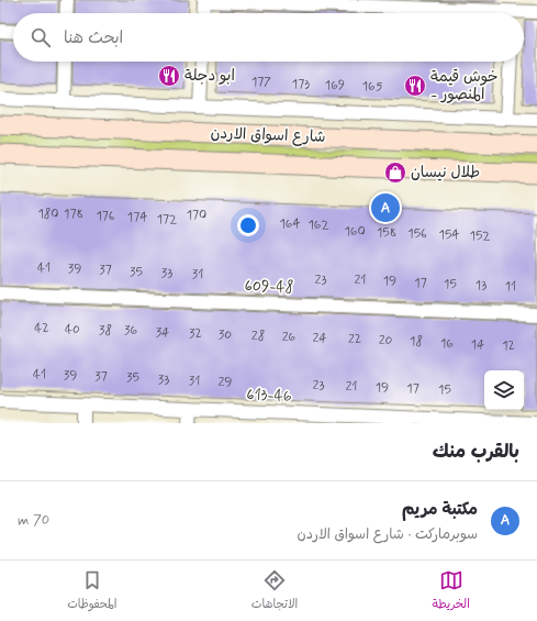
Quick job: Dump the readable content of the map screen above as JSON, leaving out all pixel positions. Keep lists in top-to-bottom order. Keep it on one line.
{"streets":{"main road":["شارع اسواق الاردن"],"street":["609-48","613-46"]},"places":{"restaurant":["ابو دجلة","خوش قيمة - المنصور"],"shop":["طلال نيسان"]},"house_numbers":["177","173","169","165","180","178","170","176","174","172","164","162","160","158","156","154","152","41","39","37","35","33","31","23","21","19","17","15","13","11","42","40","38","36","34","32","30","28","26","24","22","20","18","16","14","12","41","39","37","35","33","31","29","23","21","19","17","15"],"page":{"search":"ابحث هنا","pins":"A","heading":"بالقرب منك","list":[{"mark":"A","name":"مكتبة مريم","note":"سوبرماركت · شارع اسواق الاردن","value":"70 m"}],"nav":["الخريطة","الاتجاهات","المحفوظات"]}}
